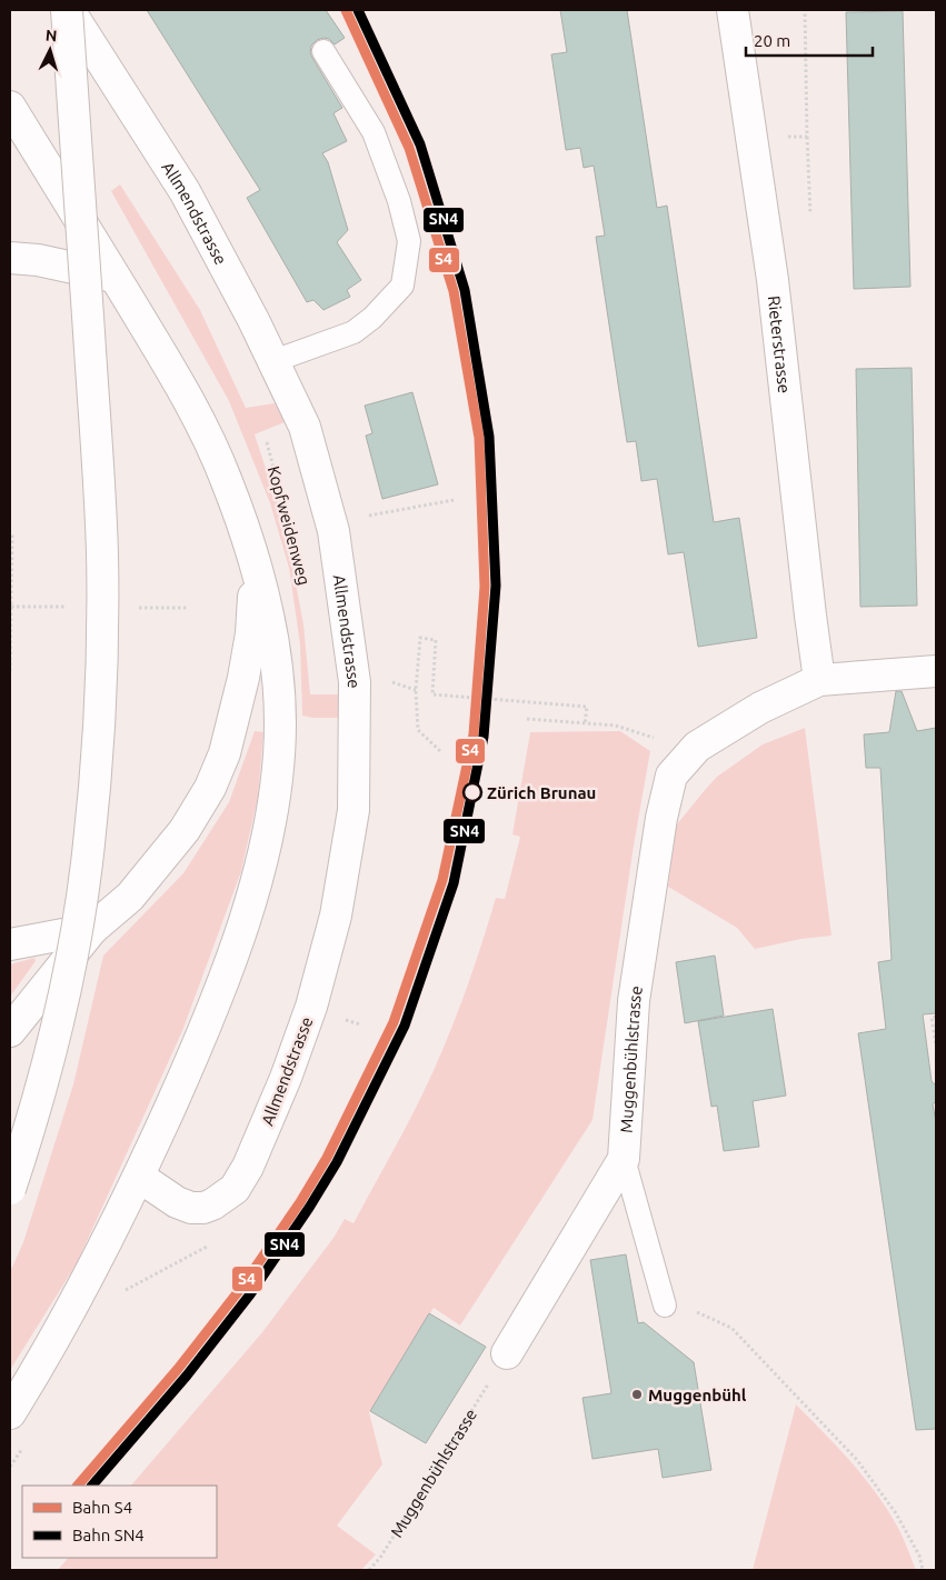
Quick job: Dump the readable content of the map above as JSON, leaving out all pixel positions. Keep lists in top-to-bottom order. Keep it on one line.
{"streets":{"main road":["Allmendstrasse","Rieterstrasse","Muggenbühlstrasse"],"path":["Kopfweidenweg"]},"crossings":[["Rieterstrasse","Muggenbühlstrasse"]],"places":["Zürich Brunau","Muggenbühl"],"lines":["rail line S4","rail line SN4"],"legend":["Bahn S4","Bahn SN4"],"scale_bar":"20 m","north":"top"}
